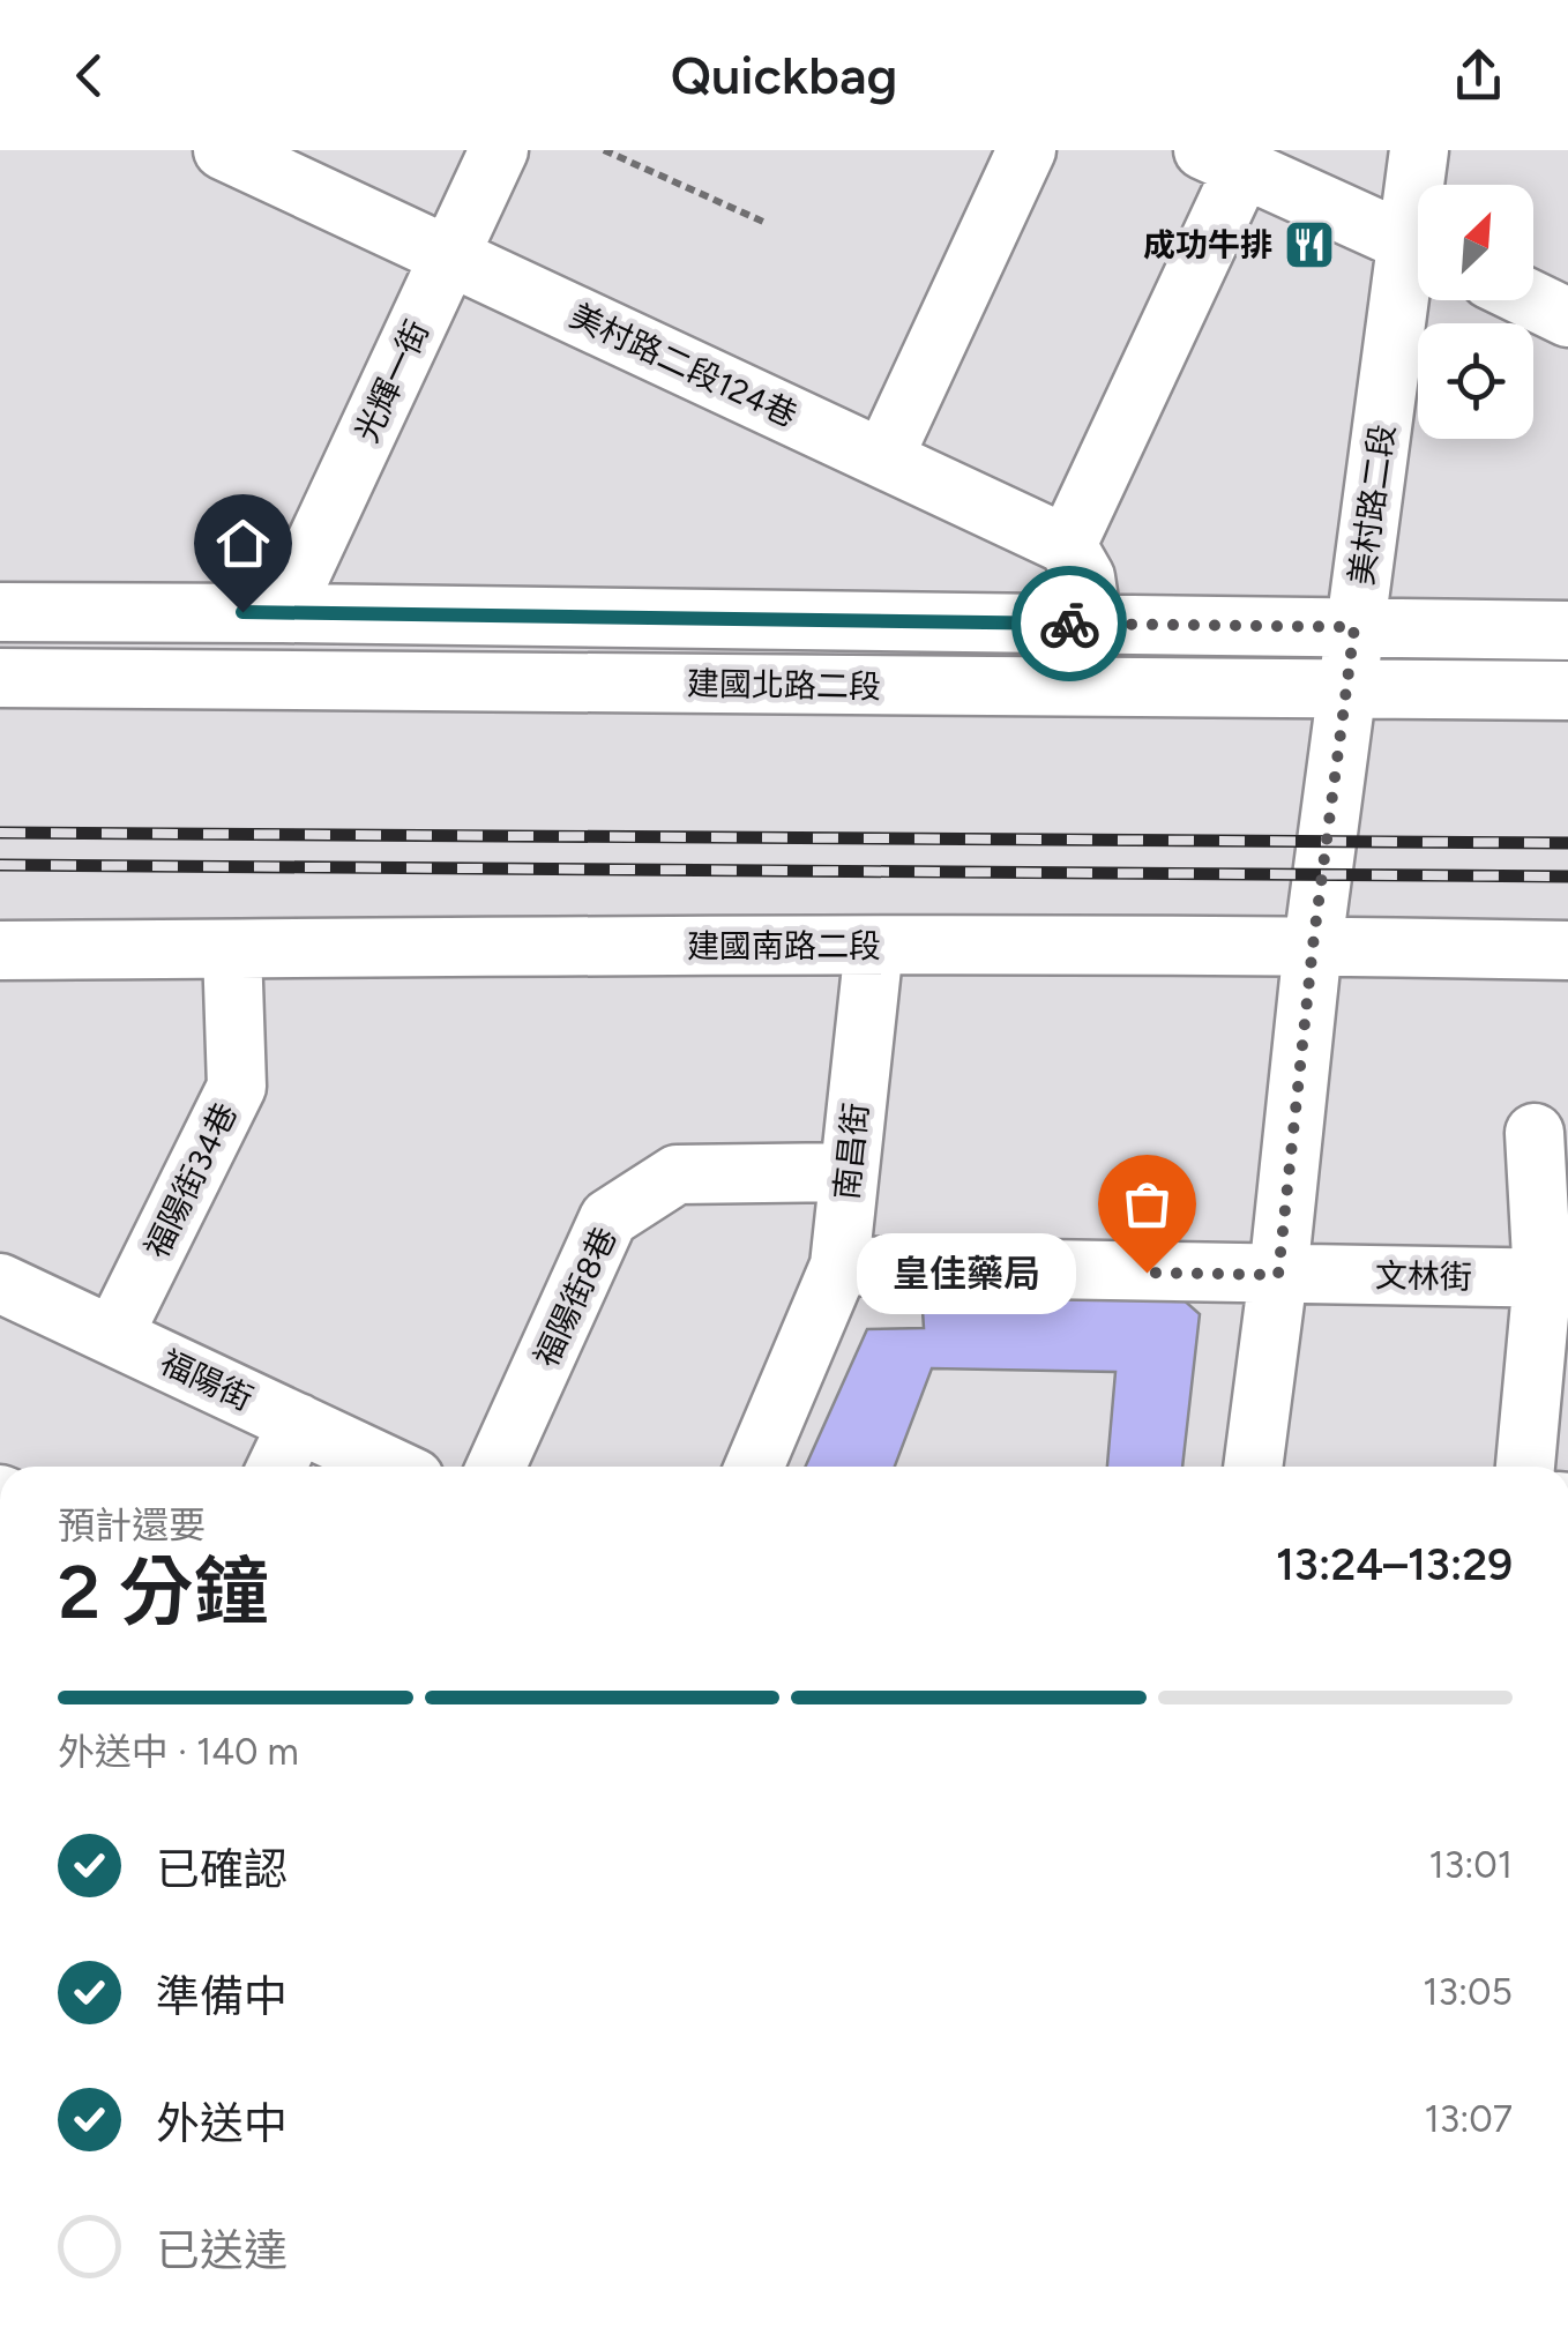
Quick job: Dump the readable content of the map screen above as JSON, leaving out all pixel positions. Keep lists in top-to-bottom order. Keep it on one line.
{"streets":{"street":["美村路二段124巷","光輝一街","美村路二段","建國北路二段","建國南路二段","南昌街","福陽街34巷","文林街","福陽街8巷","福陽街"]},"crossings":[["美村路二段124巷","光輝一街"],["光輝一街","建國北路二段"],["美村路二段","建國北路二段"],["美村路二段","建國南路二段"],["美村路二段","文林街"],["建國南路二段","南昌街"],["建國南路二段","福陽街34巷"],["南昌街","文林街"],["南昌街","福陽街8巷"],["福陽街34巷","福陽街"]],"places":{"restaurant":["成功牛排"],"other":["皇佳藥局"]},"north":"top right","page":{"header":"Quickbag","bubble":"皇佳藥局","heading":["2 分鐘","預計還要","13:24–13:29"],"bar":"外送中 · 140 m","list":[["已確認","13:01"],["準備中","13:05"],["外送中","13:07"],"已送達"]}}
